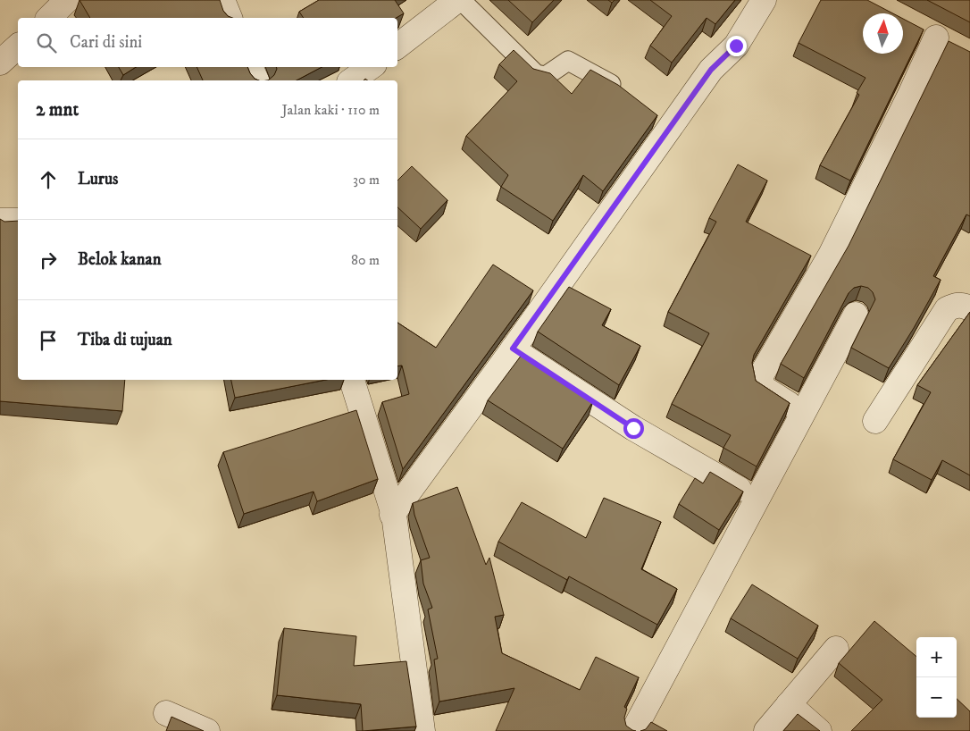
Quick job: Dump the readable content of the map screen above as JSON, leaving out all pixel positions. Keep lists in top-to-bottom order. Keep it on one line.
{"north":"top","page":{"search":"Cari di sini","heading":["2 mnt","Jalan kaki · 110 m"],"list":[["Lurus","30 m"],["Belok kanan","80 m"],"Tiba di tujuan"],"map_buttons":["+","−"]}}
